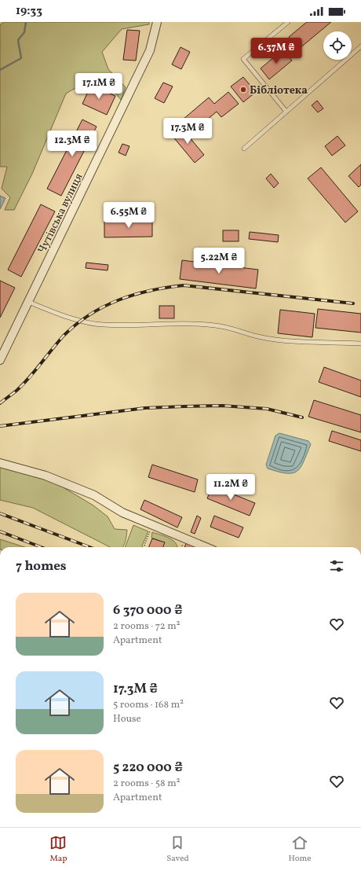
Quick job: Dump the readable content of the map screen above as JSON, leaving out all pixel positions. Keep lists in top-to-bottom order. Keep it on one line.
{"streets":{"street":["Чутівська вулиця"]},"places":["Бібліотека"],"page":{"status":"19:33","price":["6.37M ₴","17.1M ₴","17.3M ₴","12.3M ₴","6.55M ₴","5.22M ₴","11.2M ₴"],"heading":"7 homes","list":[{"name":"6 370 000 ₴","note":"2 rooms · 72 m² · Apartment"},{"name":"17.3M ₴","note":"5 rooms · 168 m² · House"},{"name":"5 220 000 ₴","note":"2 rooms · 58 m² · Apartment"}],"tabs":["Map","Saved","Home"]}}
